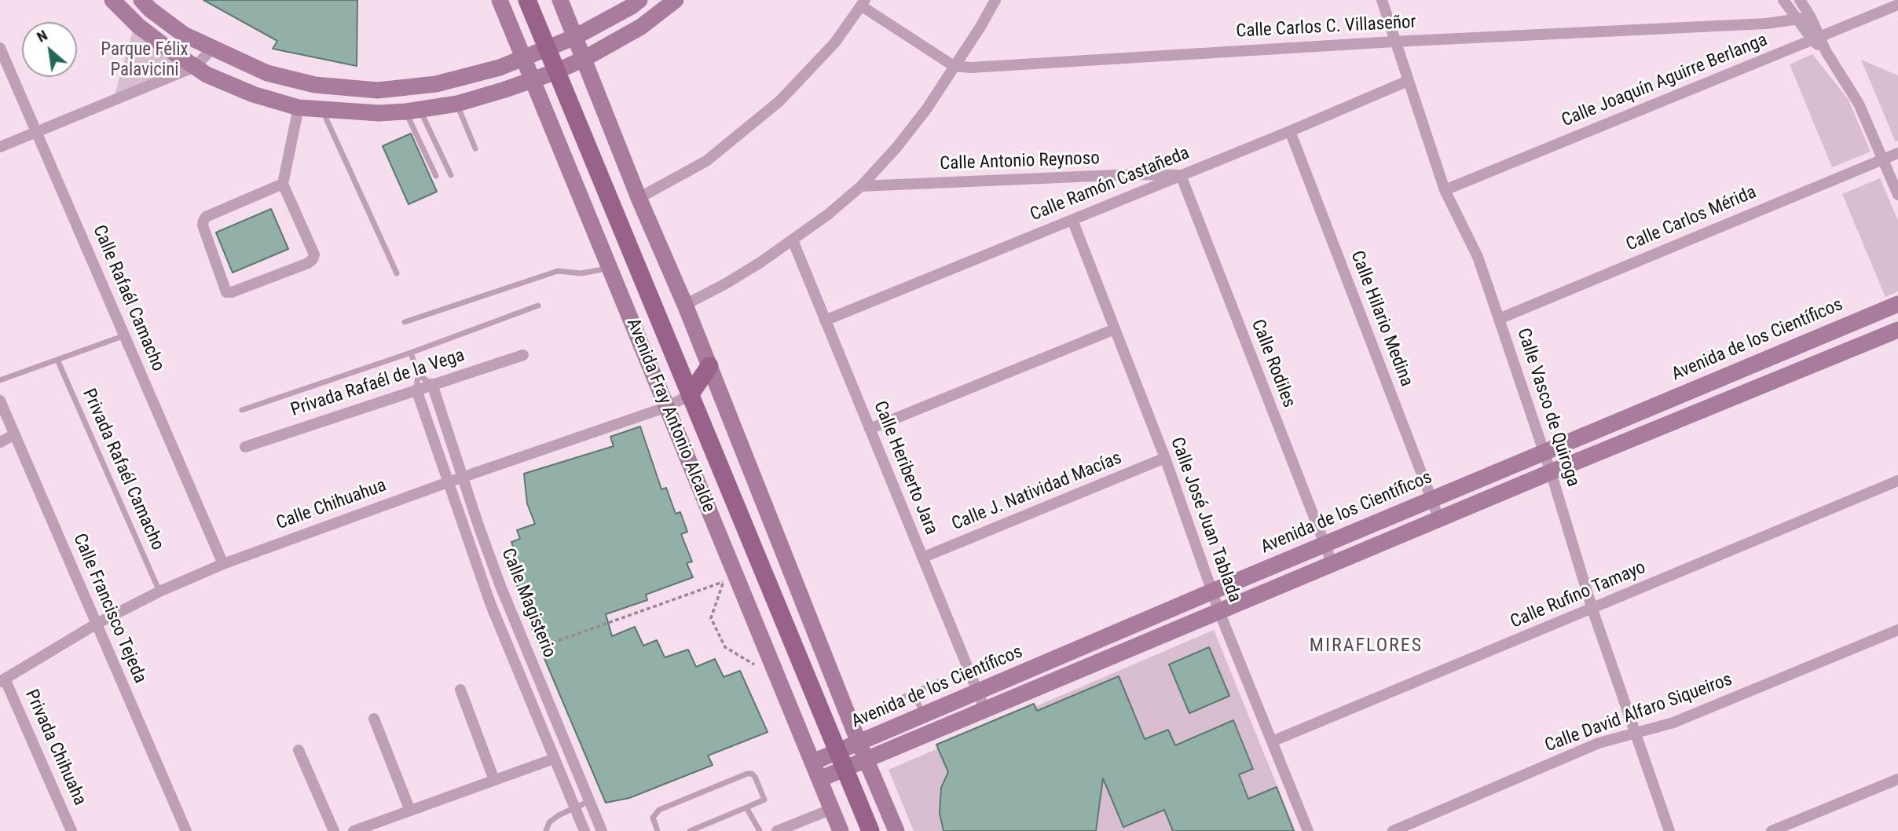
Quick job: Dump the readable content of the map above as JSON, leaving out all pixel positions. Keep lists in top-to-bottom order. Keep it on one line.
{"streets":{"main road":["Avenida Fray Antonio Alcalde"],"street":["Calle Carlos C. Villaseñor","Calle Joaquín Aguirre Berlanga","Calle Antonio Reynoso","Calle Ramón Castañeda","Calle Carlos Mérida","Calle Rafaél Camacho","Calle Hilario Medina","Avenida de los Científicos","Calle Rodiles","Privada Rafaél de la Vega","Calle Vasco de Quiroga","Calle Heriberto Jara","Calle J. Natividad Macías","Calle Chihuahua","Calle José Juan Tablada","Calle Rufino Tamayo","Calle Magisterio","Calle Francisco Tejeda","Calle David Alfaro Siqueiros","Privada Chihuaha"],"lane":["Privada Rafaél Camacho"]},"crossings":[["Calle Carlos C. Villaseñor","Calle Vasco de Quiroga"],["Calle Joaquín Aguirre Berlanga","Calle Vasco de Quiroga"],["Calle Antonio Reynoso","Calle Ramón Castañeda"],["Calle Antonio Reynoso","Calle Rodiles"],["Calle Ramón Castañeda","Calle Hilario Medina"],["Calle Ramón Castañeda","Calle Rodiles"],["Calle Ramón Castañeda","Calle Vasco de Quiroga"],["Calle Ramón Castañeda","Calle Heriberto Jara"],["Calle Ramón Castañeda","Calle José Juan Tablada"],["Calle Carlos Mérida","Calle Vasco de Quiroga"],["Calle Rafaél Camacho","Calle Chihuahua"],["Calle Hilario Medina","Avenida de los Científicos"],["Avenida de los Científicos","Calle Rodiles"],["Avenida de los Científicos","Calle Vasco de Quiroga"],["Avenida de los Científicos","Avenida Fray Antonio Alcalde"],["Avenida de los Científicos","Calle Heriberto Jara"],["Avenida de los Científicos","Calle José Juan Tablada"],["Privada Rafaél de la Vega","Calle Magisterio"],["Calle Vasco de Quiroga","Calle Rufino Tamayo"],["Calle Vasco de Quiroga","Calle David Alfaro Siqueiros"],["Avenida Fray Antonio Alcalde","Calle Chihuahua"],["Calle Heriberto Jara","Calle J. Natividad Macías"],["Privada Rafaél Camacho","Calle Chihuahua"],["Calle J. Natividad Macías","Calle José Juan Tablada"],["Calle Chihuahua","Calle Magisterio"],["Calle Chihuahua","Calle Francisco Tejeda"],["Calle Chihuahua","Privada Chihuaha"],["Calle José Juan Tablada","Calle Rufino Tamayo"]],"districts":["MIRAFLORES"],"parks":["Parque Félix Palavicini"],"north":"top left"}
